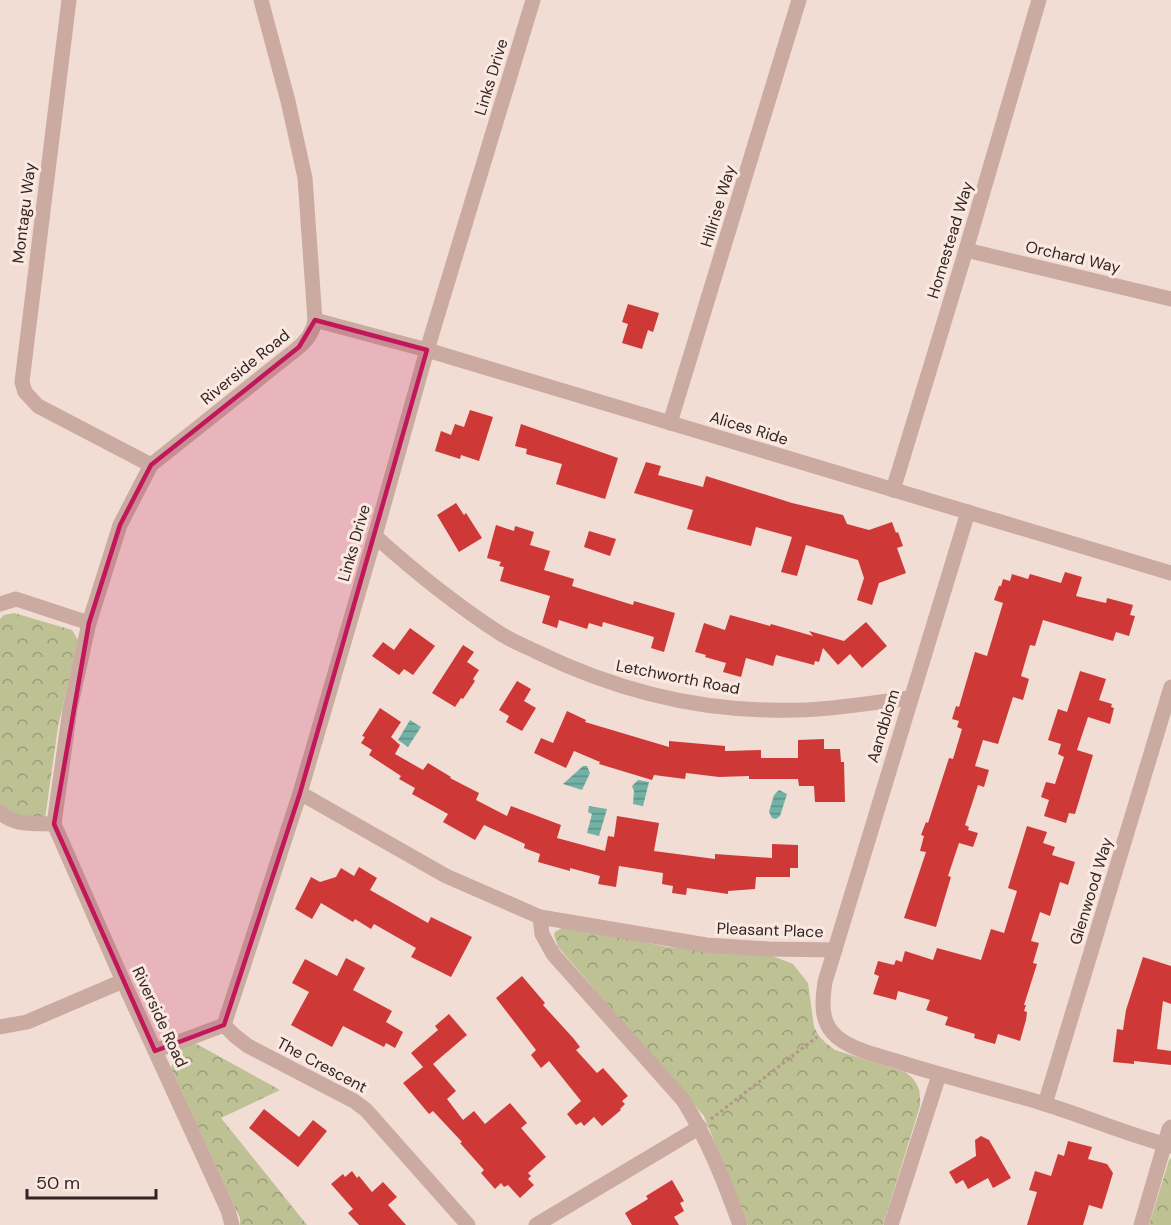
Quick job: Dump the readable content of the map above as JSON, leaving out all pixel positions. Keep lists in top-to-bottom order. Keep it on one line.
{"streets":{"street":["Links Drive","Hillrise Way","Montagu Way","Homestead Way","Orchard Way","Riverside Road","Alices Ride","Letchworth Road","Aandblom","Glenwood Way","Pleasant Place","The Crescent"]},"crossings":[["Links Drive","Alices Ride"],["Links Drive","Letchworth Road"],["Links Drive","Pleasant Place"],["Links Drive","The Crescent"],["Hillrise Way","Alices Ride"],["Montagu Way","Riverside Road"],["Homestead Way","Orchard Way"],["Homestead Way","Alices Ride"],["Riverside Road","Alices Ride"],["Alices Ride","Aandblom"],["Letchworth Road","Aandblom"],["Aandblom","Pleasant Place"],["Glenwood Way","Pleasant Place"]],"scale_bar":"50 m"}
